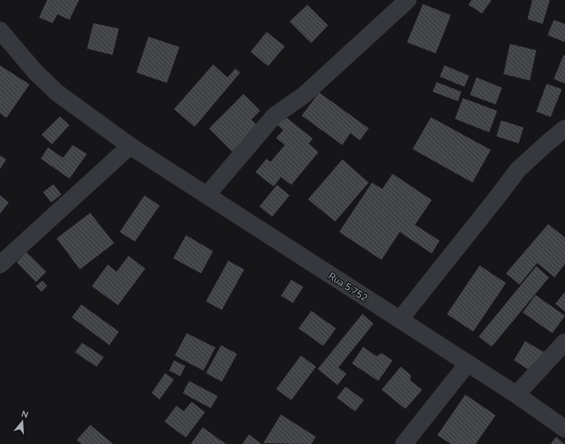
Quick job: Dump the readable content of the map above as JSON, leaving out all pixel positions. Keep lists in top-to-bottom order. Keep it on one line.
{"streets":{"street":["Rua 5.752"]},"north":"top"}
